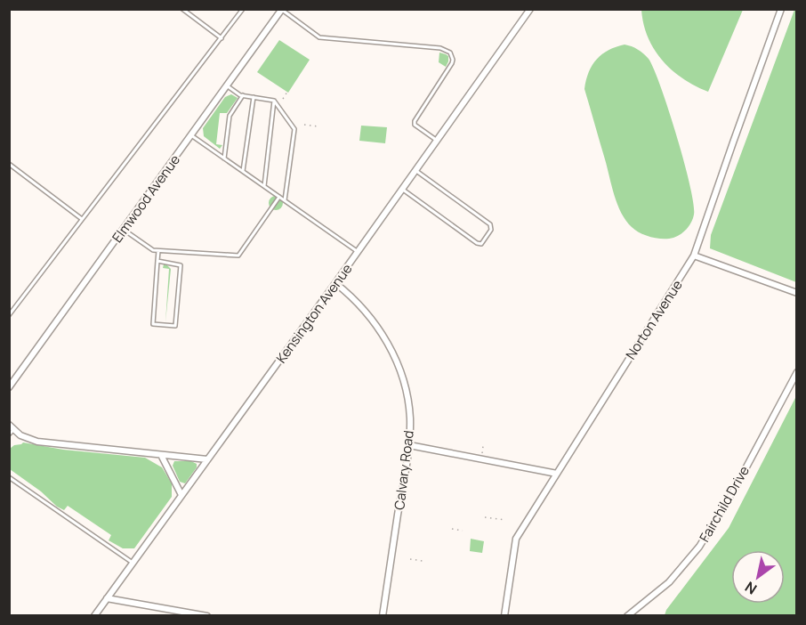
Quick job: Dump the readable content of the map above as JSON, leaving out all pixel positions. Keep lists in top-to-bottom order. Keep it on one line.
{"streets":{"street":["Elmwood Avenue","Kensington Avenue","Norton Avenue","Calvary Road","Fairchild Drive"]},"crossings":[["Kensington Avenue","Calvary Road"]],"north":"bottom left"}
